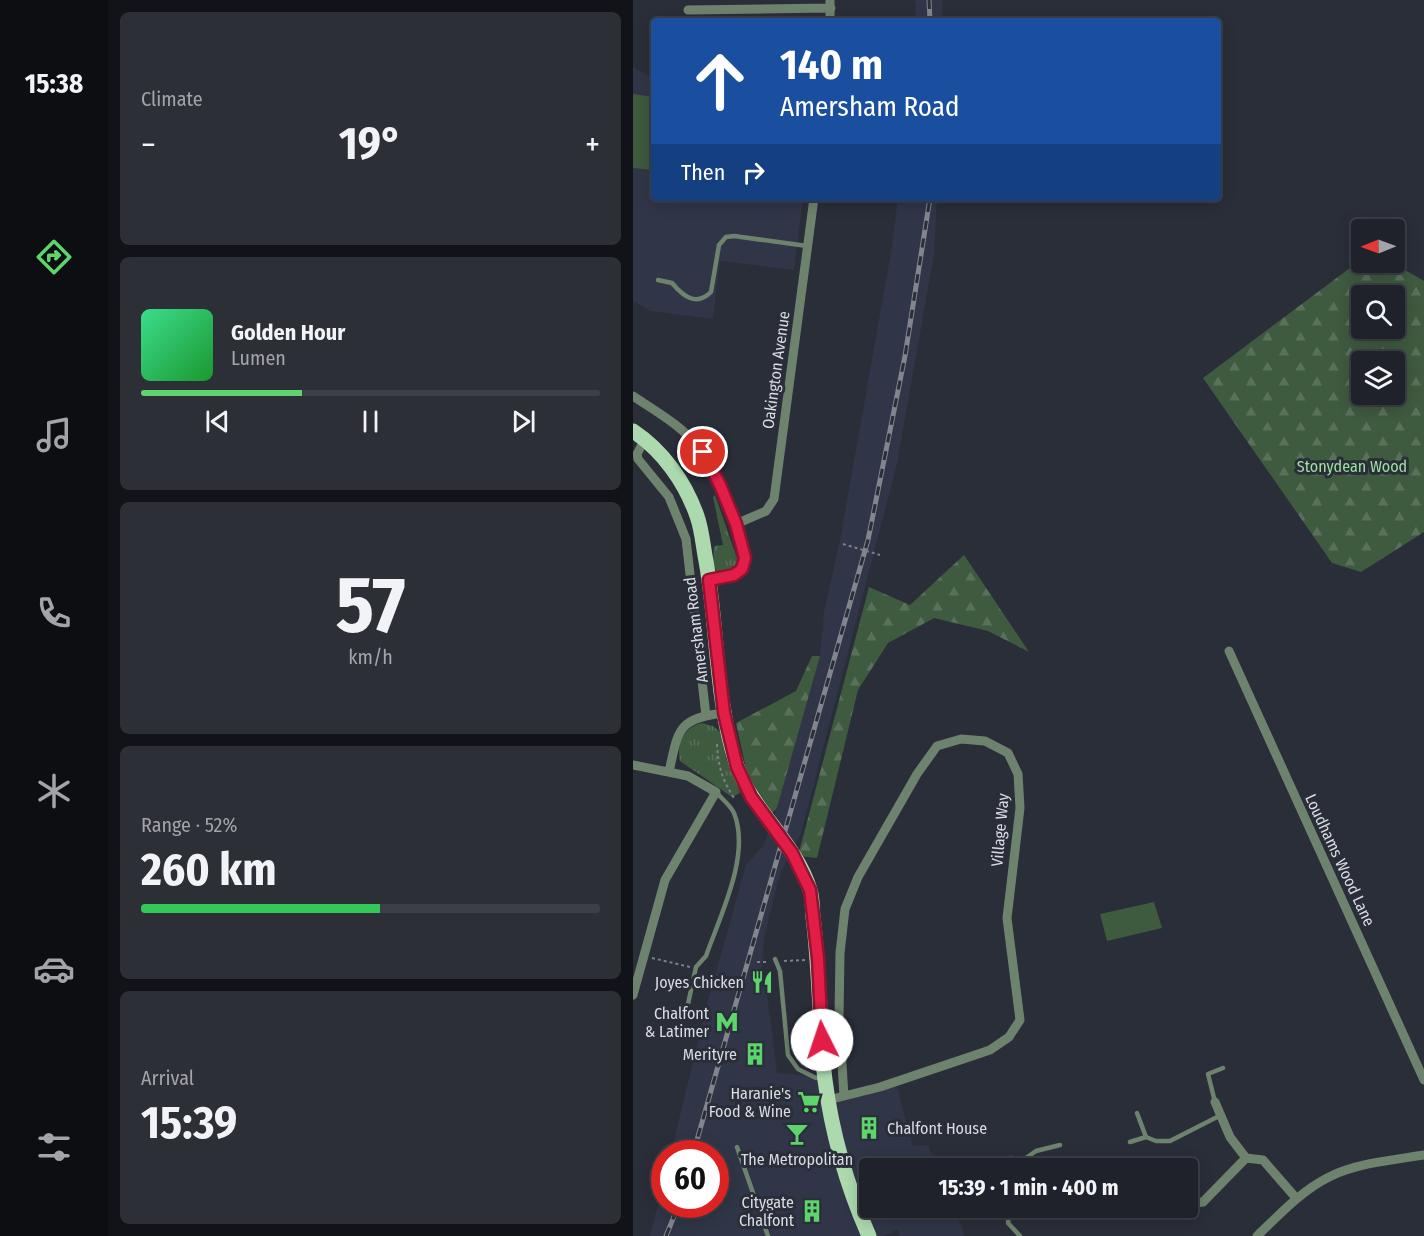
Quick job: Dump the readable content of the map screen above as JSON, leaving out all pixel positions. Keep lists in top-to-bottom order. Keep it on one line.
{"streets":{"main road":["Amersham Road"],"street":["Oakington Avenue","Village Way","Loudhams Wood Lane"]},"crossings":[["Amersham Road","Village Way"]],"parks":["Stonydean Wood"],"places":{"restaurant":["Joyes Chicken"],"metro station":["Chalfont & Latimer"],"building":["Merityre","Chalfont House","Citygate Chalfont"],"supermarket":["Haranie's Food & Wine"],"bar":["The Metropolitan"]},"north":"left","page":{"tabs":"15:38","tile":["Climate",["57","km/h"],["Range · 52%","260 km"],["Arrival","15:39"]],"turn":["140 m","Amersham Road"],"heat":["−","19°","+"],"then":"Then","song":["Golden Hour","Lumen"],"limit":"60","trip":"15:39 · 1 min · 400 m"}}
